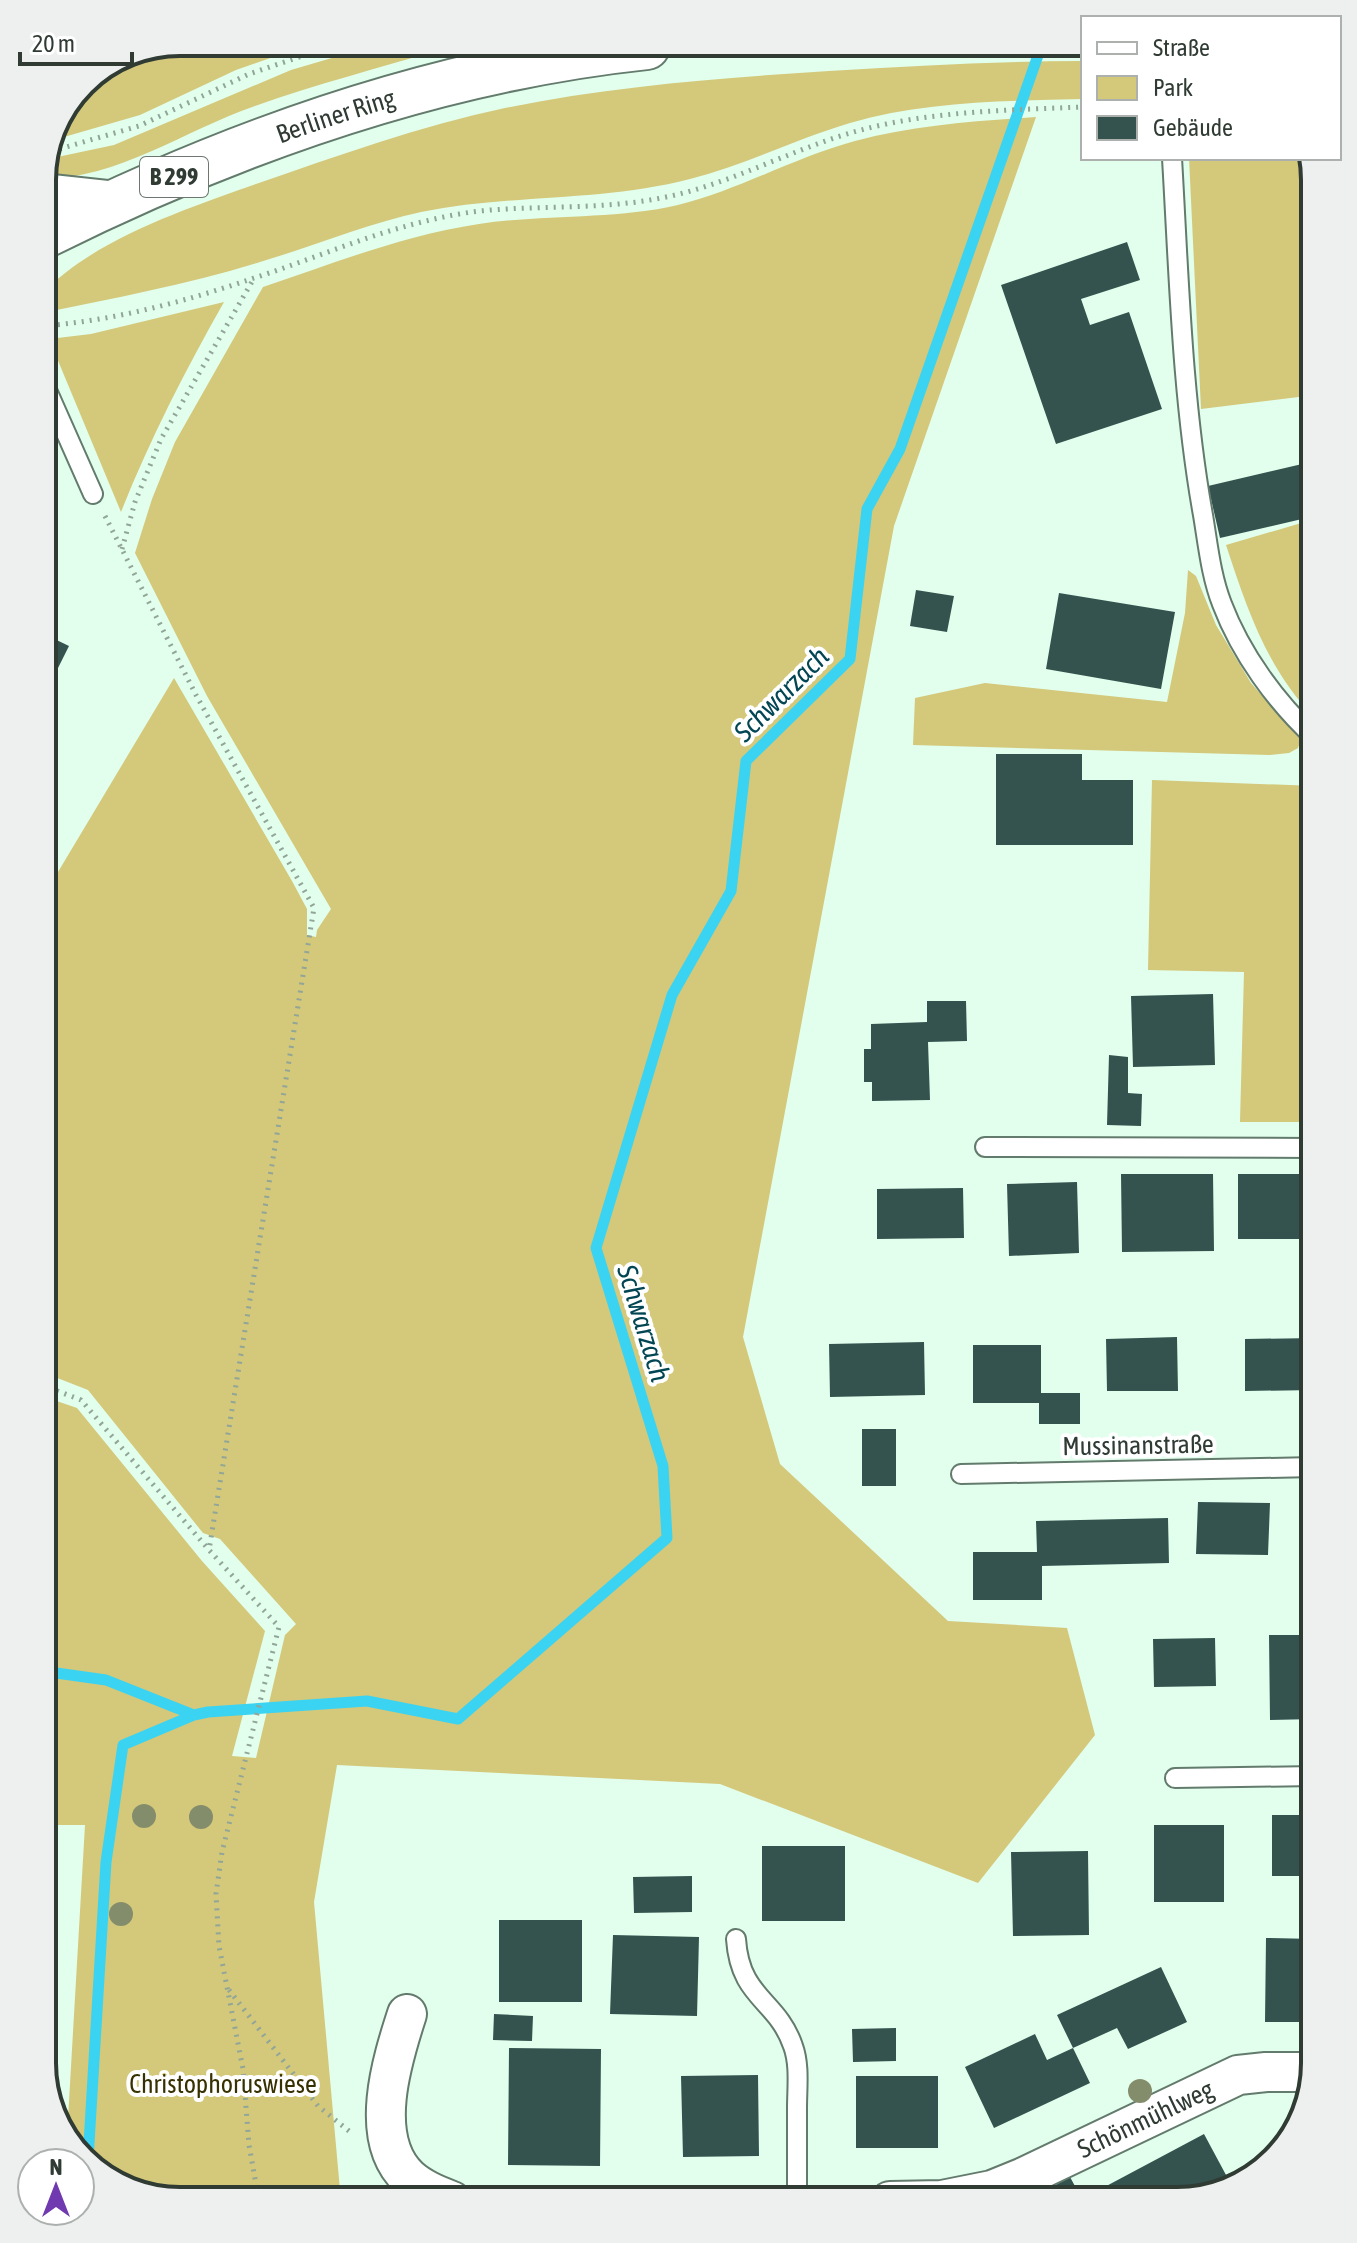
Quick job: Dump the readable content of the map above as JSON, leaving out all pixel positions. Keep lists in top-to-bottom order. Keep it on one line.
{"streets":{"main road":["Berliner Ring","B 299"],"street":["Schönmühlweg"],"lane":["Mussinanstraße"]},"water":["Schwarzach"],"parks":["Christophoruswiese"],"legend":["Straße","Park","Gebäude"],"scale_bar":"20 m","north":"top"}
